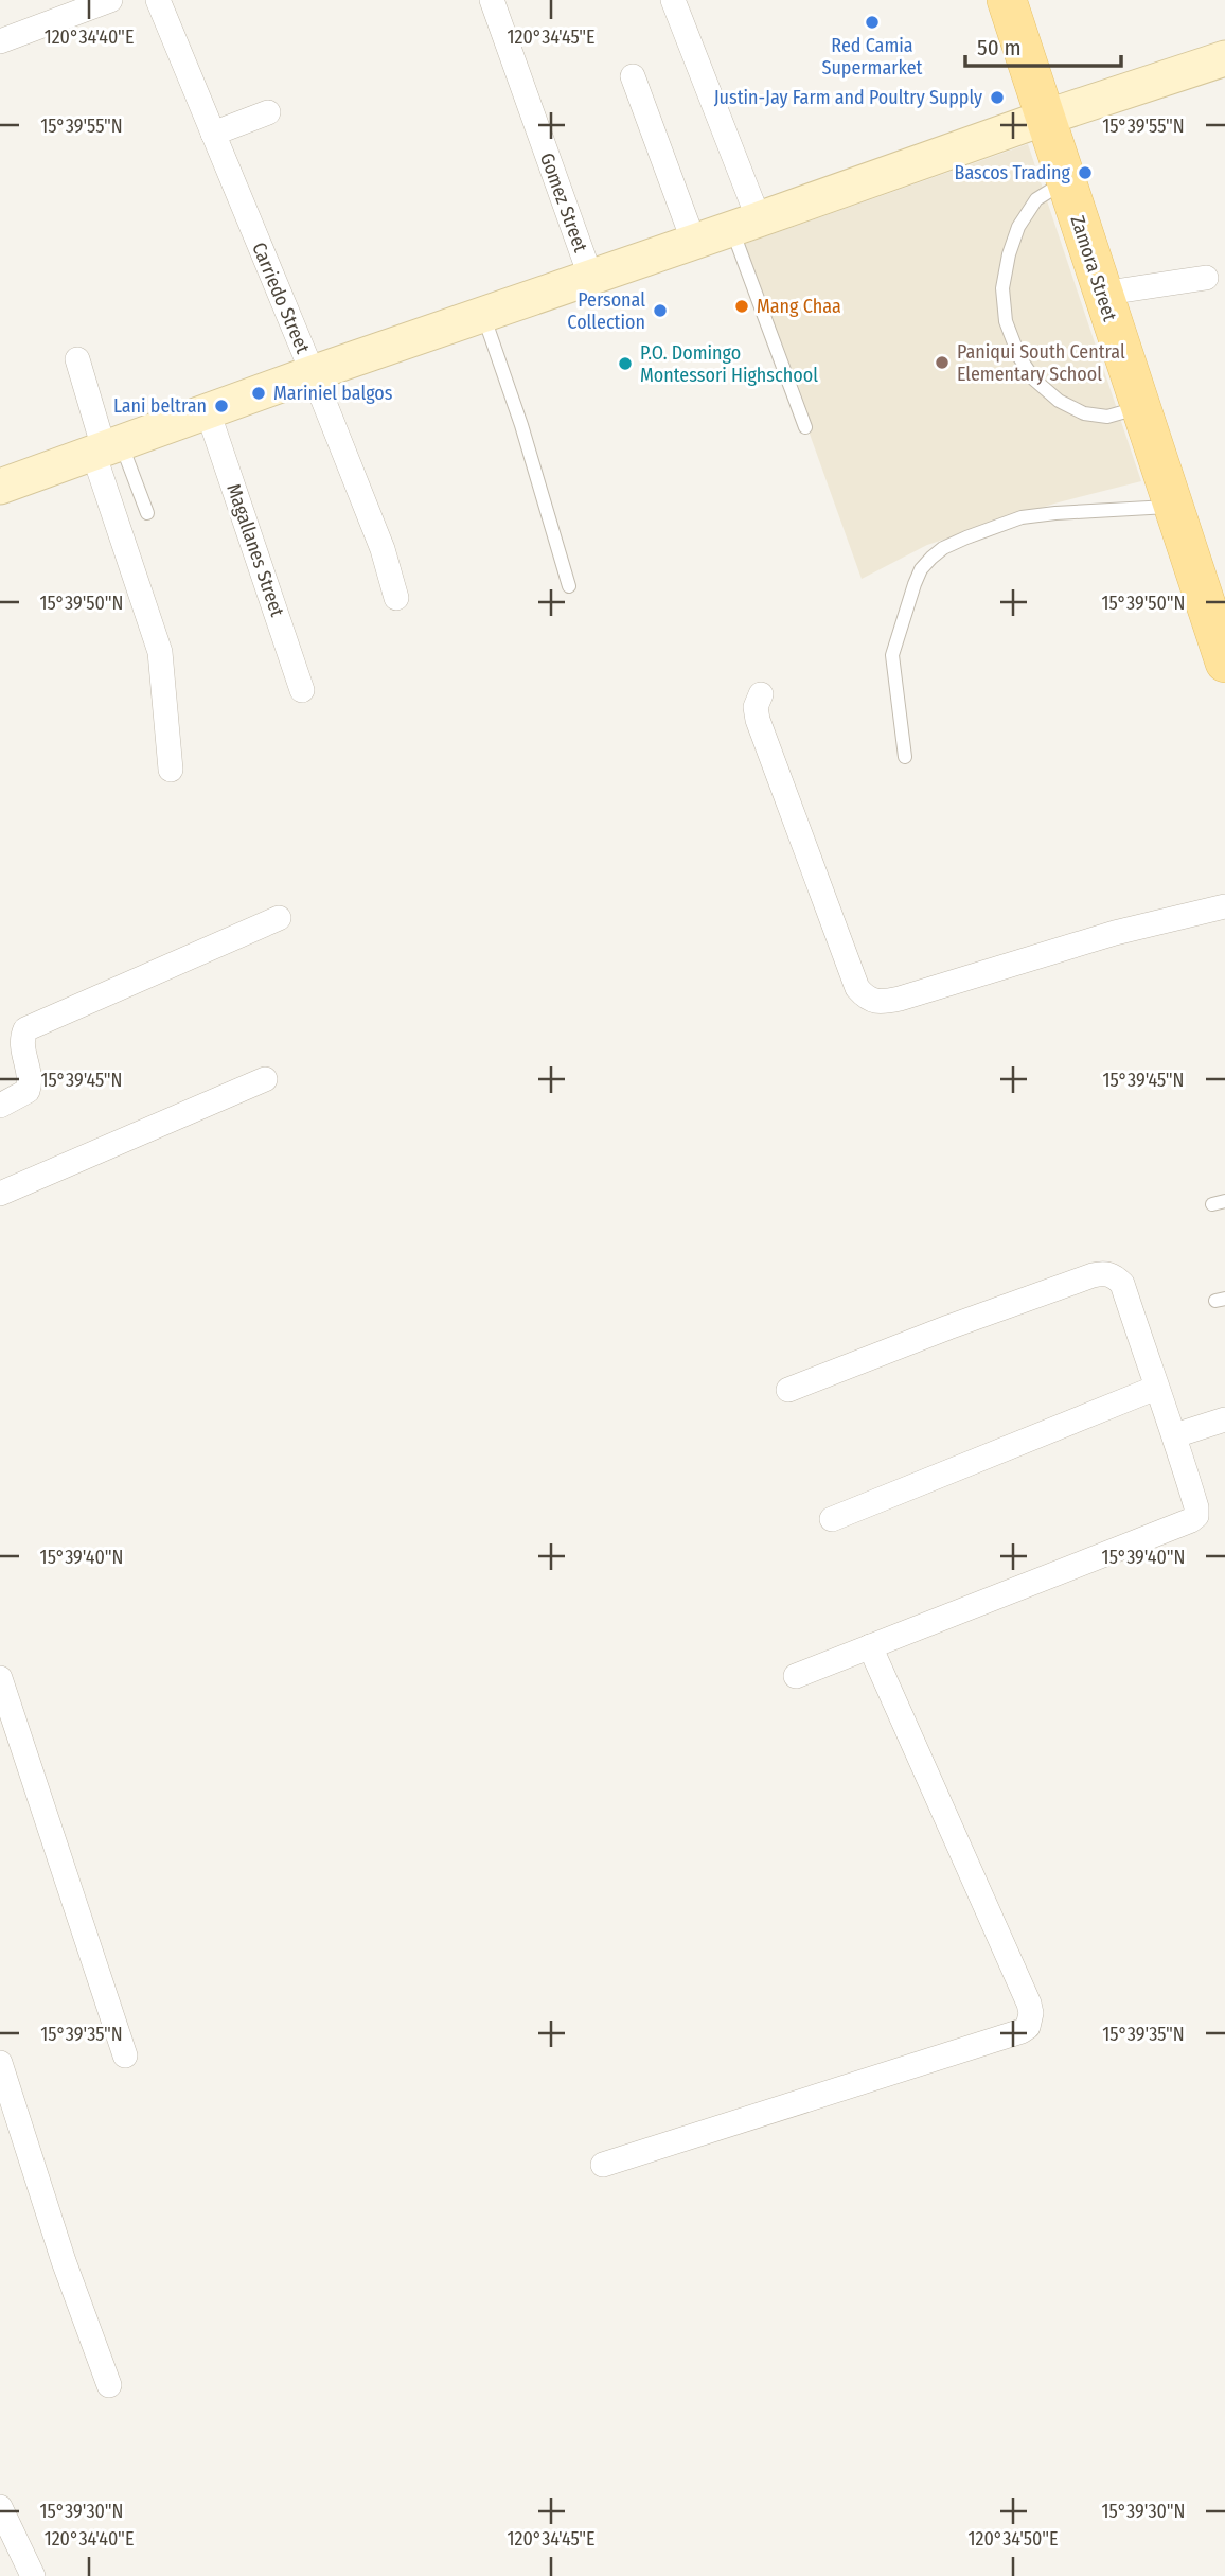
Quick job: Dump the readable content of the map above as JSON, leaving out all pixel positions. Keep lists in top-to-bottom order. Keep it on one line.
{"streets":{"main road":["Zamora Street"],"street":["Gomez Street","Carriedo Street","Magallanes Street"]},"places":["Red Camia Supermarket","Justin-Jay Farm and Poultry Supply","Bascos Trading","Mang Chaa","Personal Collection","Paniqui South Central Elementary School","P.O. Domingo Montessori Highschool","Mariniel balgos","Lani beltran"],"scale_bar":"50 m","coordinates":["120°34'40\"E","120°34'45\"E","15°39'55\"N","15°39'50\"N","15°39'45\"N","15°39'40\"N","15°39'35\"N","15°39'30\"N","120°34'50\"E"]}
